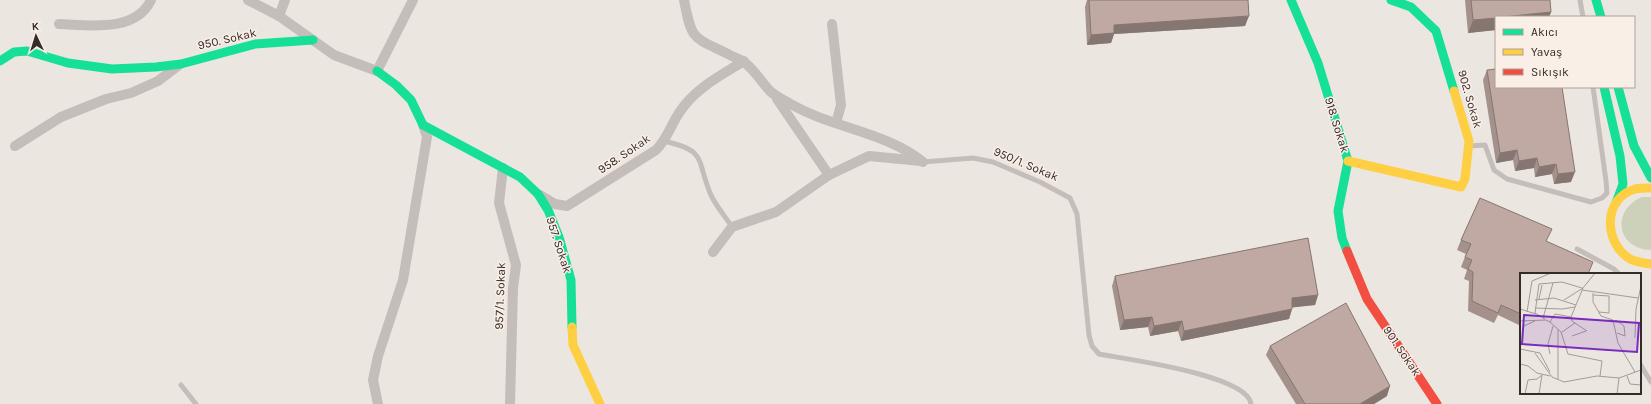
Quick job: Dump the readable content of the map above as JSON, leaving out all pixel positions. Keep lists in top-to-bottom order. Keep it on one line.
{"streets":{"street":["950. Sokak","902. Sokak","918. Sokak","958. Sokak","957. Sokak","957/1. Sokak","901. Sokak"],"lane":["950/1. Sokak"]},"crossings":[["902. Sokak","918. Sokak"],["918. Sokak","901. Sokak"],["958. Sokak","957. Sokak"],["957. Sokak","957/1. Sokak"]],"legend":["Akıcı","Yavaş","Sıkışık"],"north":"top"}
